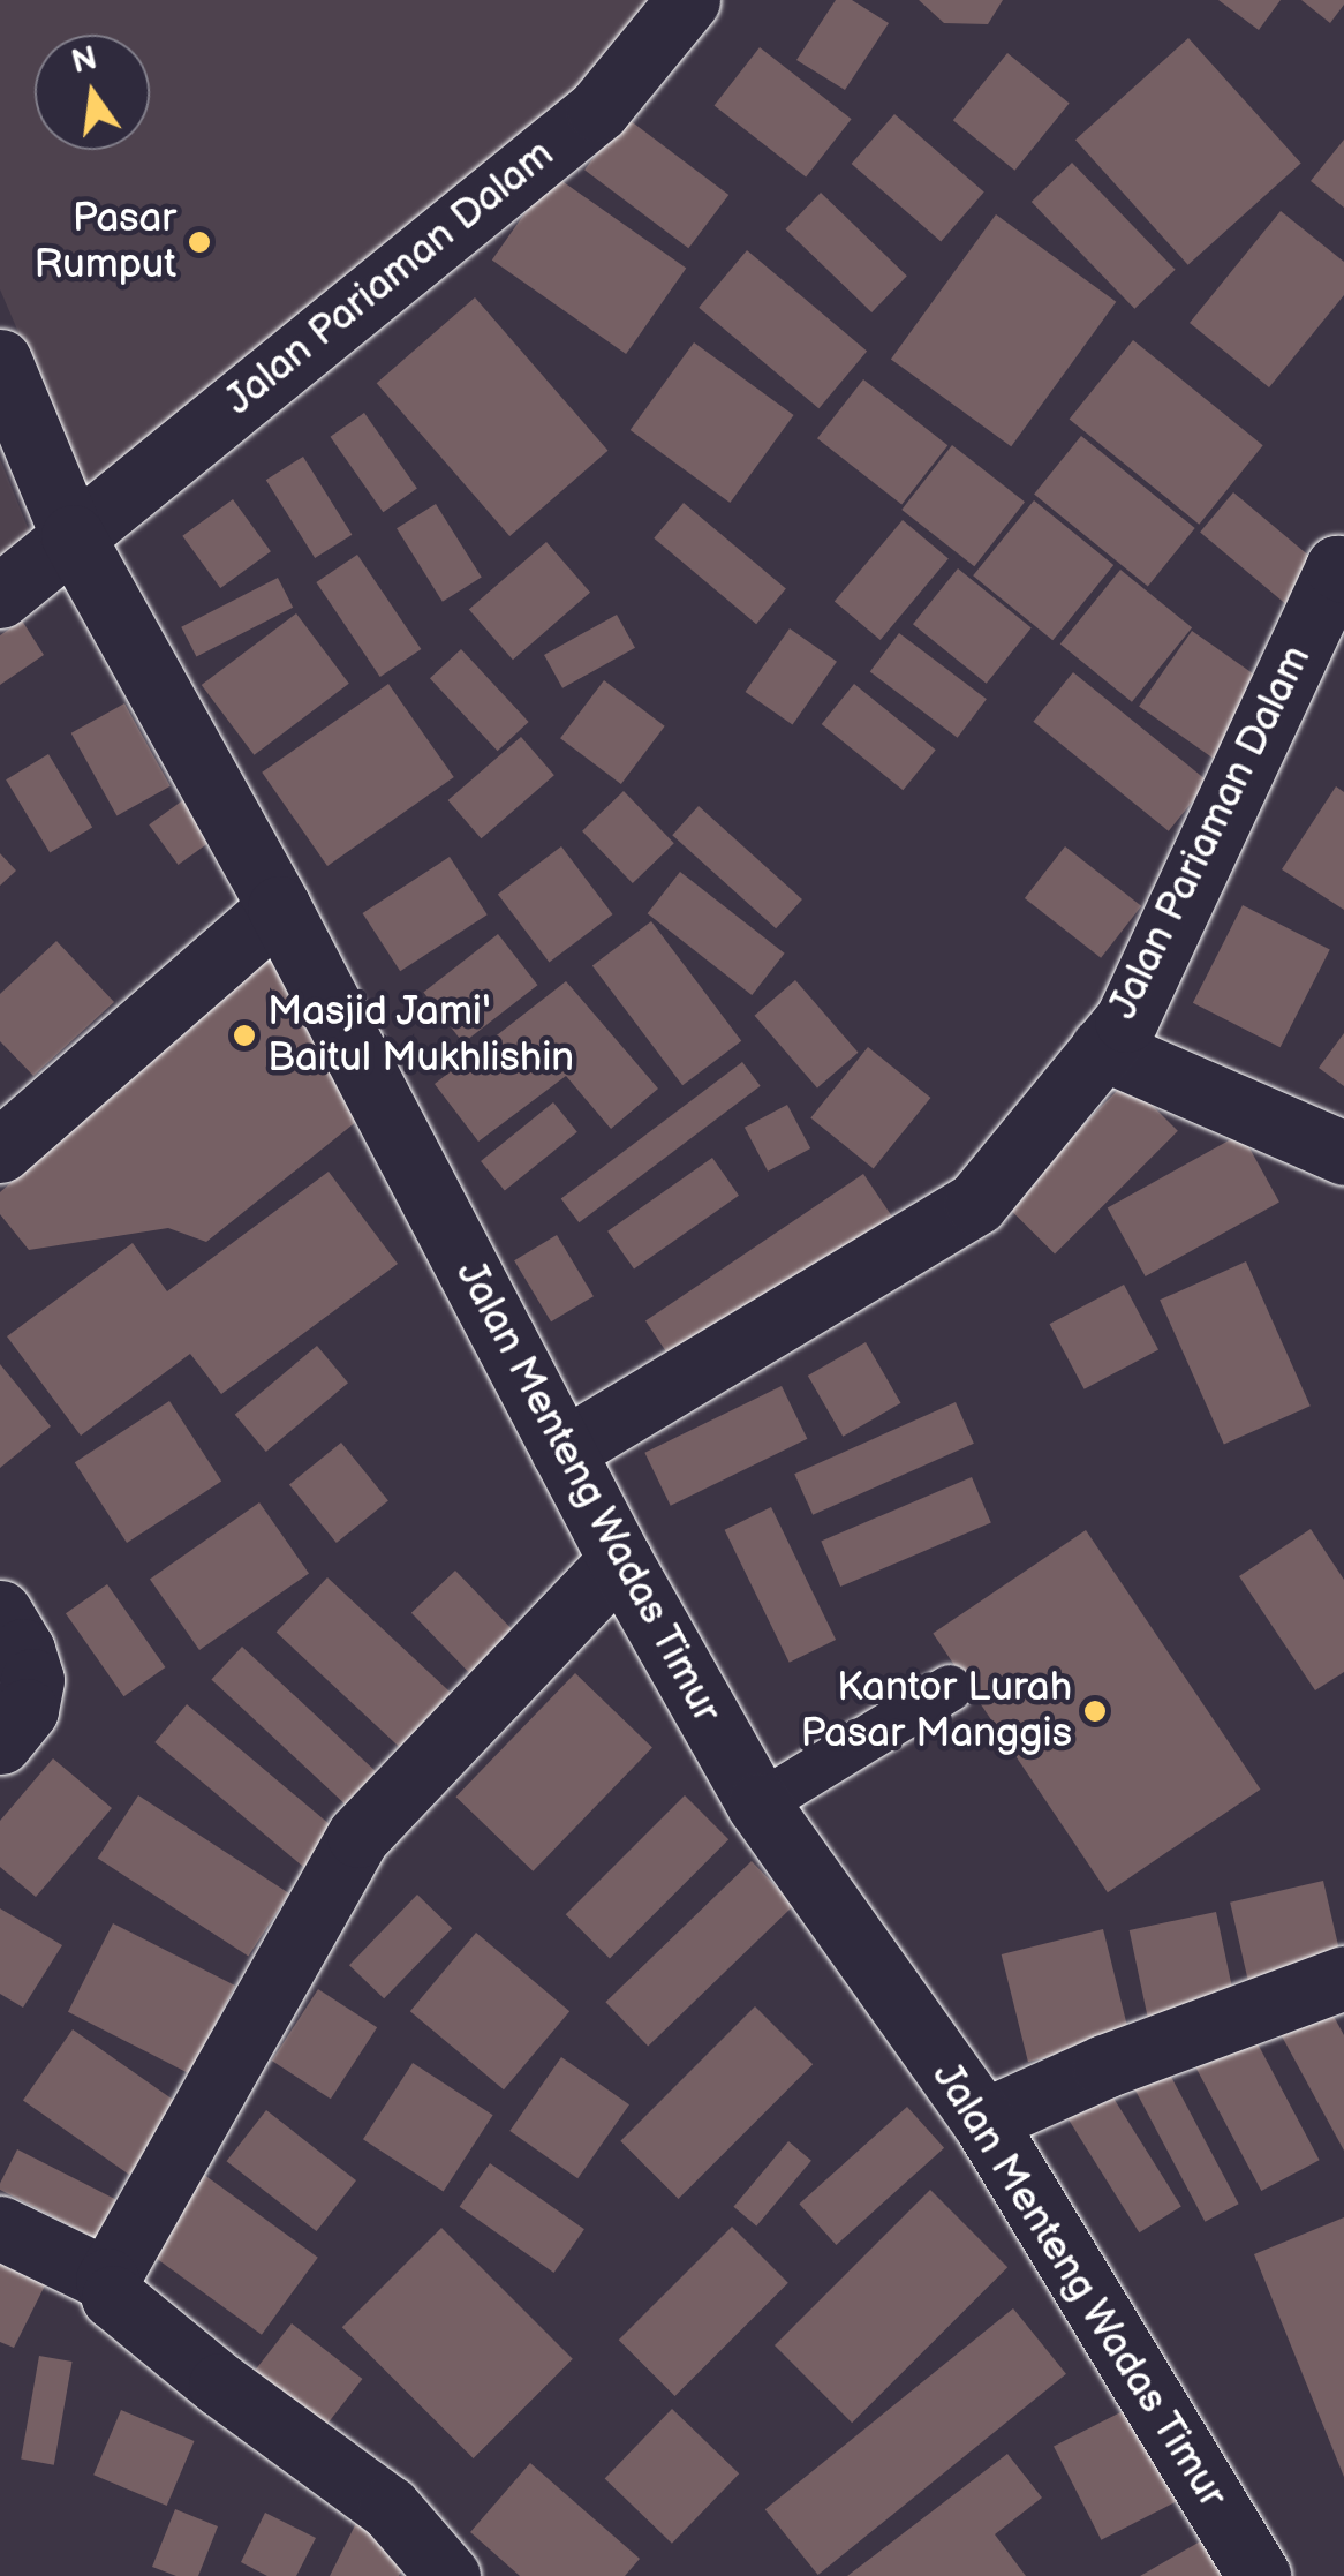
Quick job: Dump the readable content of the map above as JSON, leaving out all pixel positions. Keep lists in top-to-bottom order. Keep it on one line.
{"streets":{"street":["Jalan Pariaman Dalam","Jalan Menteng Wadas Timur"]},"crossings":[["Jalan Pariaman Dalam","Jalan Menteng Wadas Timur"]],"places":["Pasar Rumput","Masjid Jami' Baitul Mukhlishin","Kantor Lurah Pasar Manggis"],"north":"top"}
